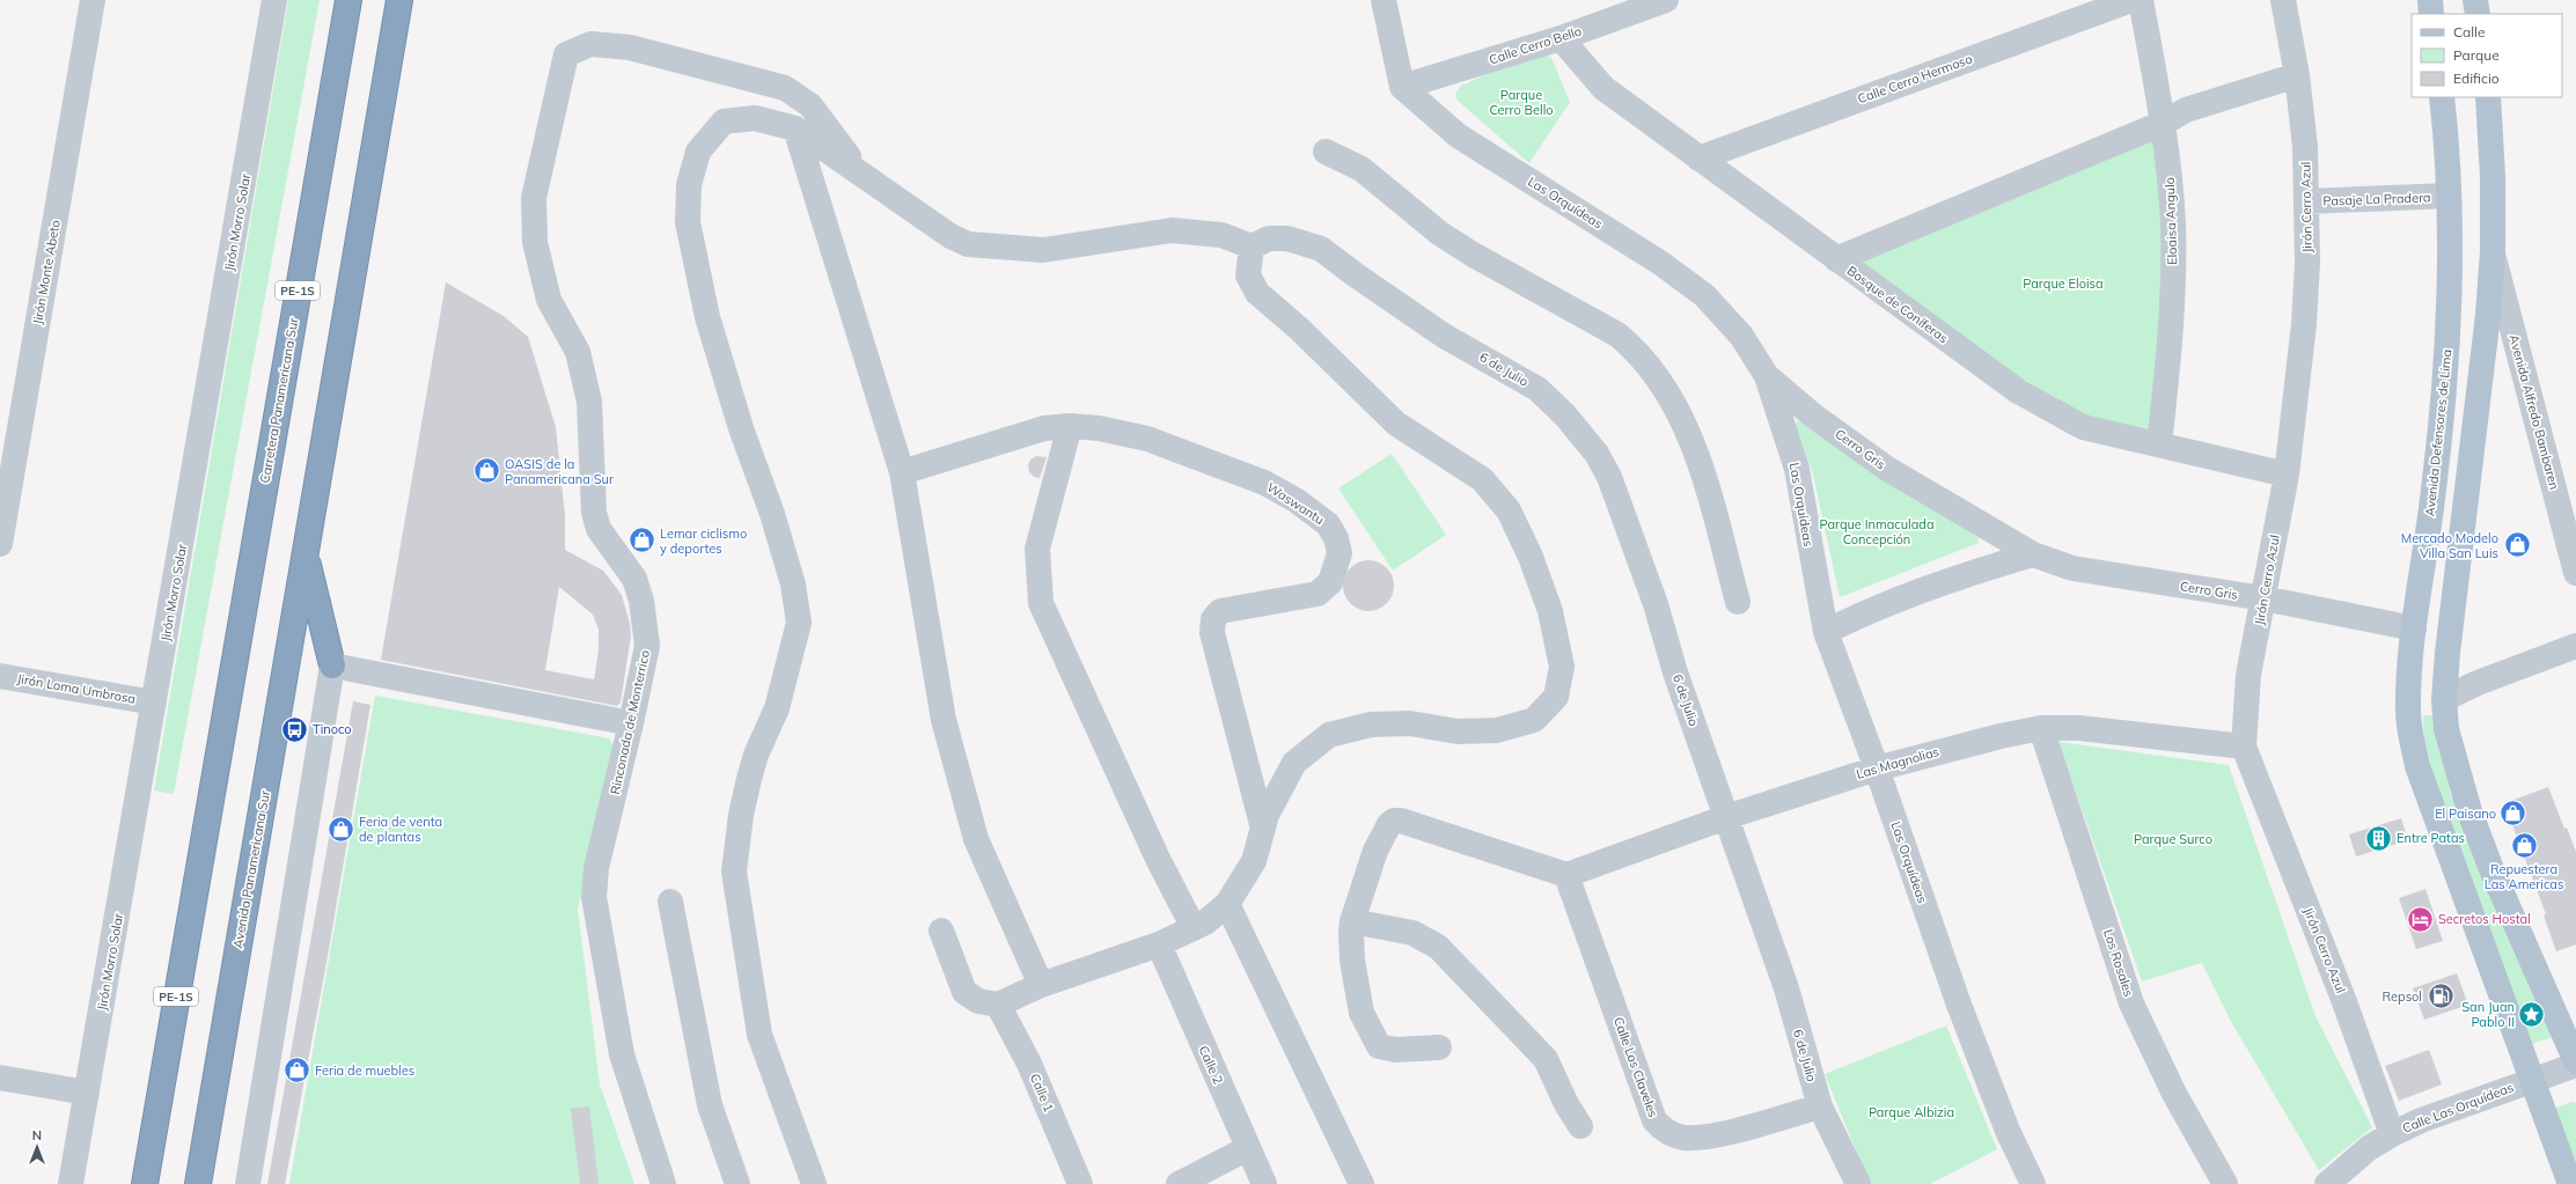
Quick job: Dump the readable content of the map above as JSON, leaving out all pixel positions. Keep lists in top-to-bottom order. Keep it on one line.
{"streets":{"highway":["PE-1S","Carretera Panamericana Sur","Avenida Panamericana Sur"],"main road":["Avenida Defensores de Lima"],"street":["Calle Cerro Bello","Calle Cerro Hermoso","Pasaje La Pradera","Las Orquídeas","Jirón Cerro Azul","Eloaisa Angulo","Jirón Morro Solar","Jirón Monte Abeto","Bosque de Coníferas","6 de Julio","Avenida Alfredo Bambaren","Cerro Gris","Waswantu","Jirón Loma Umbrosa","Rinconada de Monterrico","Las Magnolias","Los Rosales","Calle 2","Calle Los Claveles","Calle 1","Calle Las Orquídeas"]},"crossings":[["Calle Cerro Bello","Las Orquídeas"],["Calle Cerro Bello","Bosque de Coníferas"],["Calle Cerro Hermoso","Bosque de Coníferas"],["Pasaje La Pradera","Jirón Cerro Azul"],["Pasaje La Pradera","Avenida Defensores de Lima"],["Las Orquídeas","Cerro Gris"],["Las Orquídeas","Las Magnolias"],["Jirón Cerro Azul","Bosque de Coníferas"],["Jirón Cerro Azul","Cerro Gris"],["Jirón Cerro Azul","Las Magnolias"],["Jirón Cerro Azul","Calle Las Orquídeas"],["Eloaisa Angulo","Bosque de Coníferas"],["Jirón Morro Solar","Jirón Loma Umbrosa"],["6 de Julio","Las Magnolias"],["6 de Julio","Calle Los Claveles"],["Avenida Defensores de Lima","Cerro Gris"],["Avenida Defensores de Lima","Calle Las Orquídeas"],["Las Magnolias","Los Rosales"],["Las Magnolias","Calle Los Claveles"]],"parks":["Parque Cerro Bello","Parque Eloisa","Parque Inmaculada Concepción","Parque Surco","Parque Albizia"],"places":{"shop":["OASIS de la Panamericana Sur","Lemar ciclismo y deportes","Mercado Modelo Villa San Luis","El Paisano","Feria de venta de plantas","Repuestera Las Americas","Feria de muebles"],"bus stop":["Tinoco"],"building":["Entre Patas"],"hotel":["Secretos Hostal"],"fuel station":["Repsol"],"place":["San Juan Pablo II"]},"legend":["Calle","Parque","Edificio"],"north":"top"}
